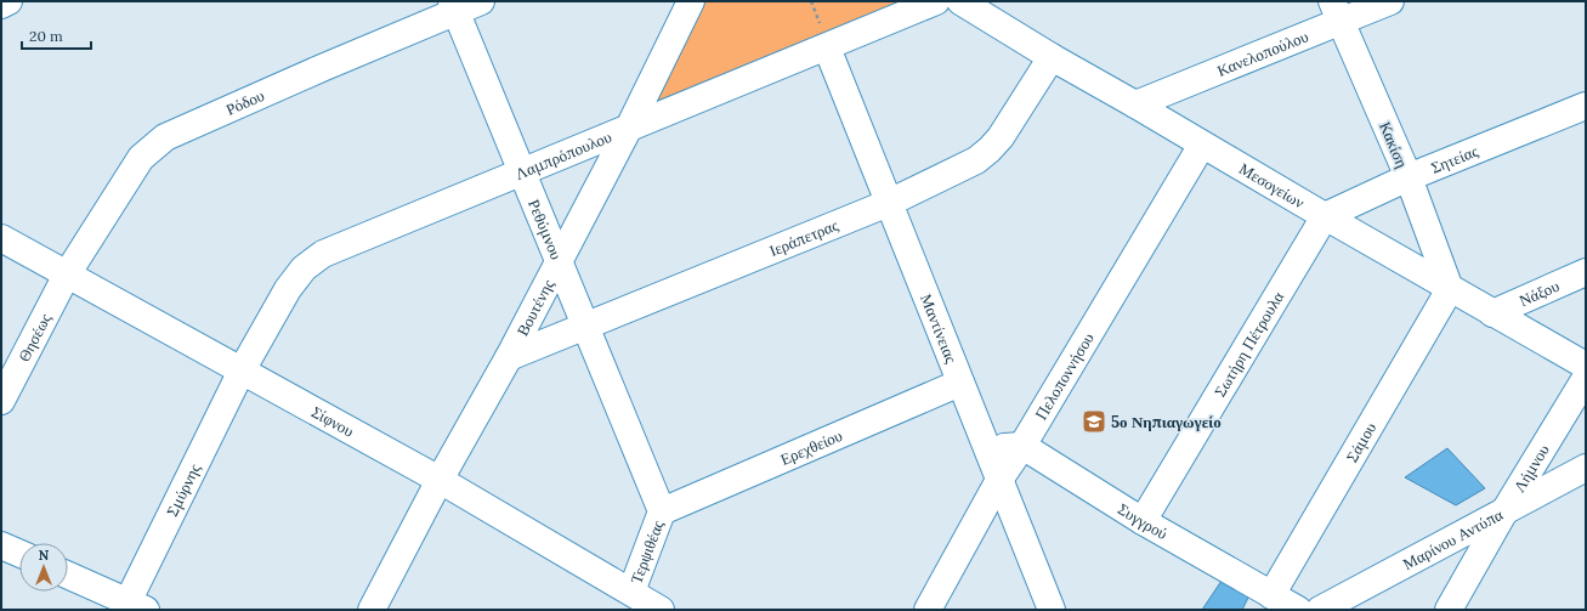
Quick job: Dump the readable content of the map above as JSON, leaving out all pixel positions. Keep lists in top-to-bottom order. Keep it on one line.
{"streets":{"street":["Κανελοπούλου","Ρόδου","Κακίση","Λαμπρόπουλου","Σητείας","Μεσογείων","Ρεθύμνου","Ιεράπετρας","Νάξου","Βουτένης","Μαντίνειας","Θησέως","Σωτήρη Πέτρουλα","Πελοποννήσου","Σίφνου","Σάμου","Ερεχθείου","Λήμνου","Σμύρνης","Συγγρού","Μαρίνου Αντύπα","Τερψιθέας"]},"crossings":[["Κανελοπούλου","Κακίση"],["Κανελοπούλου","Μεσογείων"],["Ρόδου","Ρεθύμνου"],["Ρόδου","Θησέως"],["Ρόδου","Σίφνου"],["Κακίση","Σητείας"],["Κακίση","Μεσογείων"],["Κακίση","Σάμου"],["Λαμπρόπουλου","Ρεθύμνου"],["Λαμπρόπουλου","Βουτένης"],["Λαμπρόπουλου","Μαντίνειας"],["Λαμπρόπουλου","Σίφνου"],["Λαμπρόπουλου","Σμύρνης"],["Σητείας","Μεσογείων"],["Σητείας","Σωτήρη Πέτρουλα"],["Μεσογείων","Ιεράπετρας"],["Μεσογείων","Νάξου"],["Μεσογείων","Σωτήρη Πέτρουλα"],["Μεσογείων","Πελοποννήσου"],["Μεσογείων","Σάμου"],["Ρεθύμνου","Ιεράπετρας"],["Ρεθύμνου","Βουτένης"],["Ρεθύμνου","Ερεχθείου"],["Ρεθύμνου","Τερψιθέας"],["Ιεράπετρας","Βουτένης"],["Ιεράπετρας","Μαντίνειας"],["Βουτένης","Σίφνου"],["Μαντίνειας","Πελοποννήσου"],["Μαντίνειας","Ερεχθείου"],["Θησέως","Σίφνου"],["Σωτήρη Πέτρουλα","Συγγρού"],["Πελοποννήσου","Συγγρού"],["Σίφνου","Σμύρνης"],["Σίφνου","Τερψιθέας"],["Σάμου","Συγγρού"],["Ερεχθείου","Τερψιθέας"],["Λήμνου","Μαρίνου Αντύπα"]],"places":{"school or university":["5ο Νηπιαγωγείο"]},"scale_bar":"20 m","north":"top"}
